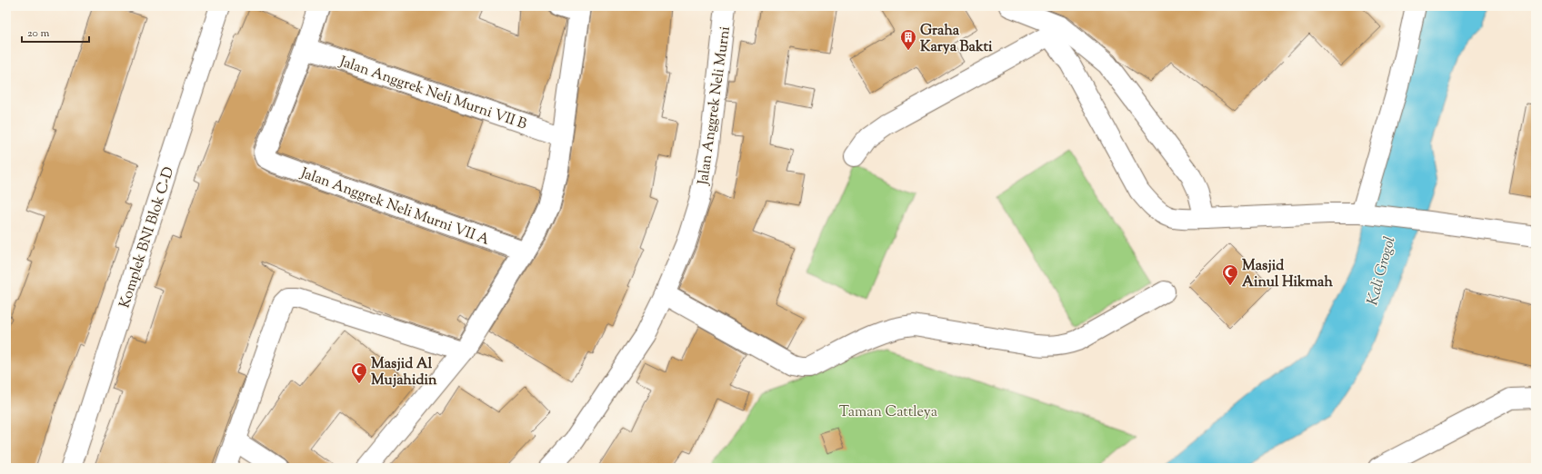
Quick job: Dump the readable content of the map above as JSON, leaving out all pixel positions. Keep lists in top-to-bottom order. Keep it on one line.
{"streets":{"street":["Jalan Anggrek Neli Murni VII B","Jalan Anggrek Neli Murni","Jalan Anggrek Neli Murni VII A","Komplek BNI Blok C-D"]},"crossings":[["Jalan Anggrek Neli Murni VII B","Jalan Anggrek Neli Murni VII A"]],"water":["Kali Grogol"],"parks":["Taman Cattleya"],"places":{"building":["Graha Karya Bakti"],"mosque":["Masjid Ainul Hikmah","Masjid Al Mujahidin"]},"scale_bar":"20 m"}
